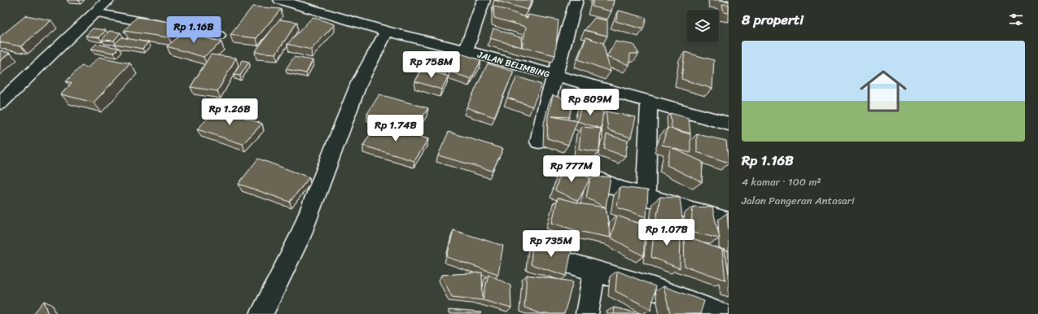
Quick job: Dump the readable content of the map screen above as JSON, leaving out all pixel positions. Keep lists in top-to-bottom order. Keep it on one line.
{"streets":{"street":["JALAN BELIMBING"]},"page":{"heading":"8 properti","price":["Rp 1.16B","Rp 758M","Rp 809M","Rp 1.26B","Rp 1.74B","Rp 777M","Rp 1.07B","Rp 735M"],"list":[{"name":"Rp 1.16B","note":"4 kamar · 100 m² · Jalan Pangeran Antasari"}]}}
